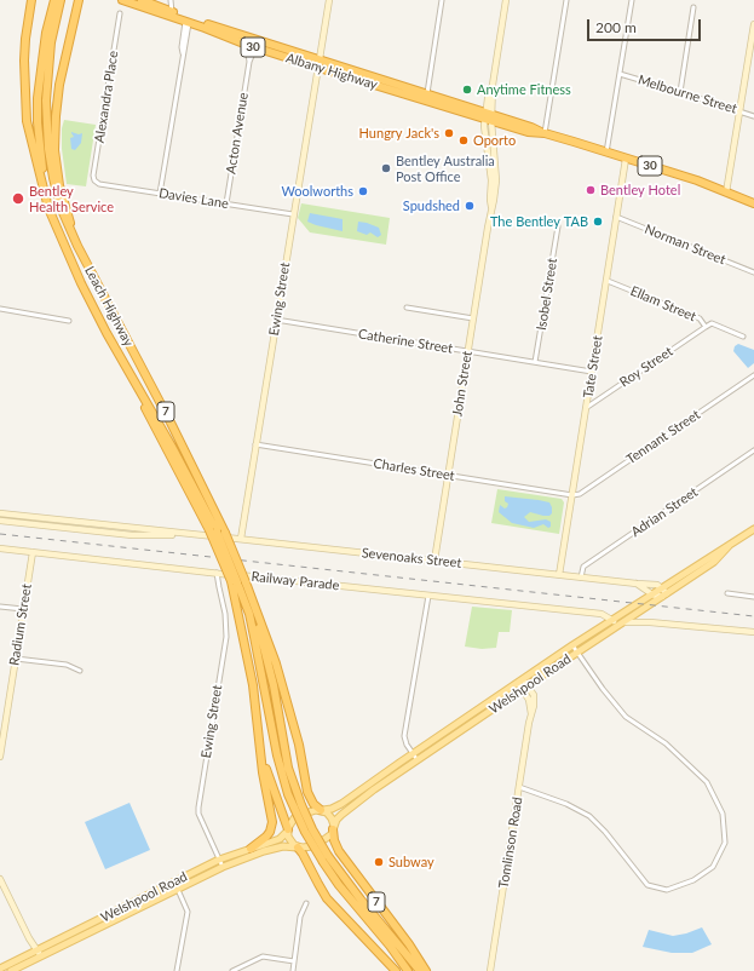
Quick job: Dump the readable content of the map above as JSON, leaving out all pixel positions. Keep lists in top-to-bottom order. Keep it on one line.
{"streets":{"highway":["30","Albany Highway","Leach Highway","7"],"main road":["Welshpool Road"],"street":["Melbourne Street","Alexandra Place","Acton Avenue","Davies Lane","Norman Street","Isobel Street","Ewing Street","Ellam Street","Catherine Street","Tate Street","Roy Street","John Street","Tennant Street","Charles Street","Adrian Street","Sevenoaks Street","Railway Parade","Radium Street","Tomlinson Road"]},"crossings":[["Albany Highway","Acton Avenue"],["Albany Highway","Ewing Street"],["Albany Highway","Tate Street"],["Albany Highway","John Street"],["Alexandra Place","Davies Lane"],["Acton Avenue","Davies Lane"],["Davies Lane","Ewing Street"],["Norman Street","Tate Street"],["Isobel Street","Catherine Street"],["Ewing Street","Catherine Street"],["Ewing Street","Charles Street"],["Ewing Street","Sevenoaks Street"],["Ewing Street","Railway Parade"],["Ewing Street","Welshpool Road"],["Ellam Street","Tate Street"],["Ellam Street","Roy Street"],["Leach Highway","7"],["Catherine Street","Tate Street"],["Catherine Street","John Street"],["Tate Street","Roy Street"],["Tate Street","Tennant Street"],["Tate Street","Charles Street"],["Tate Street","Sevenoaks Street"],["John Street","Charles Street"],["John Street","Sevenoaks Street"],["7","Welshpool Road"],["Tennant Street","Charles Street"],["Adrian Street","Sevenoaks Street"],["Sevenoaks Street","Welshpool Road"],["Railway Parade","Radium Street"],["Railway Parade","Welshpool Road"],["Welshpool Road","Tomlinson Road"]],"places":["Anytime Fitness","Hungry Jack's","Oporto","Bentley Australia Post Office","Bentley Hotel","Woolworths","Bentley Health Service","Spudshed","The Bentley TAB","Subway"],"scale_bar":"200 m"}
